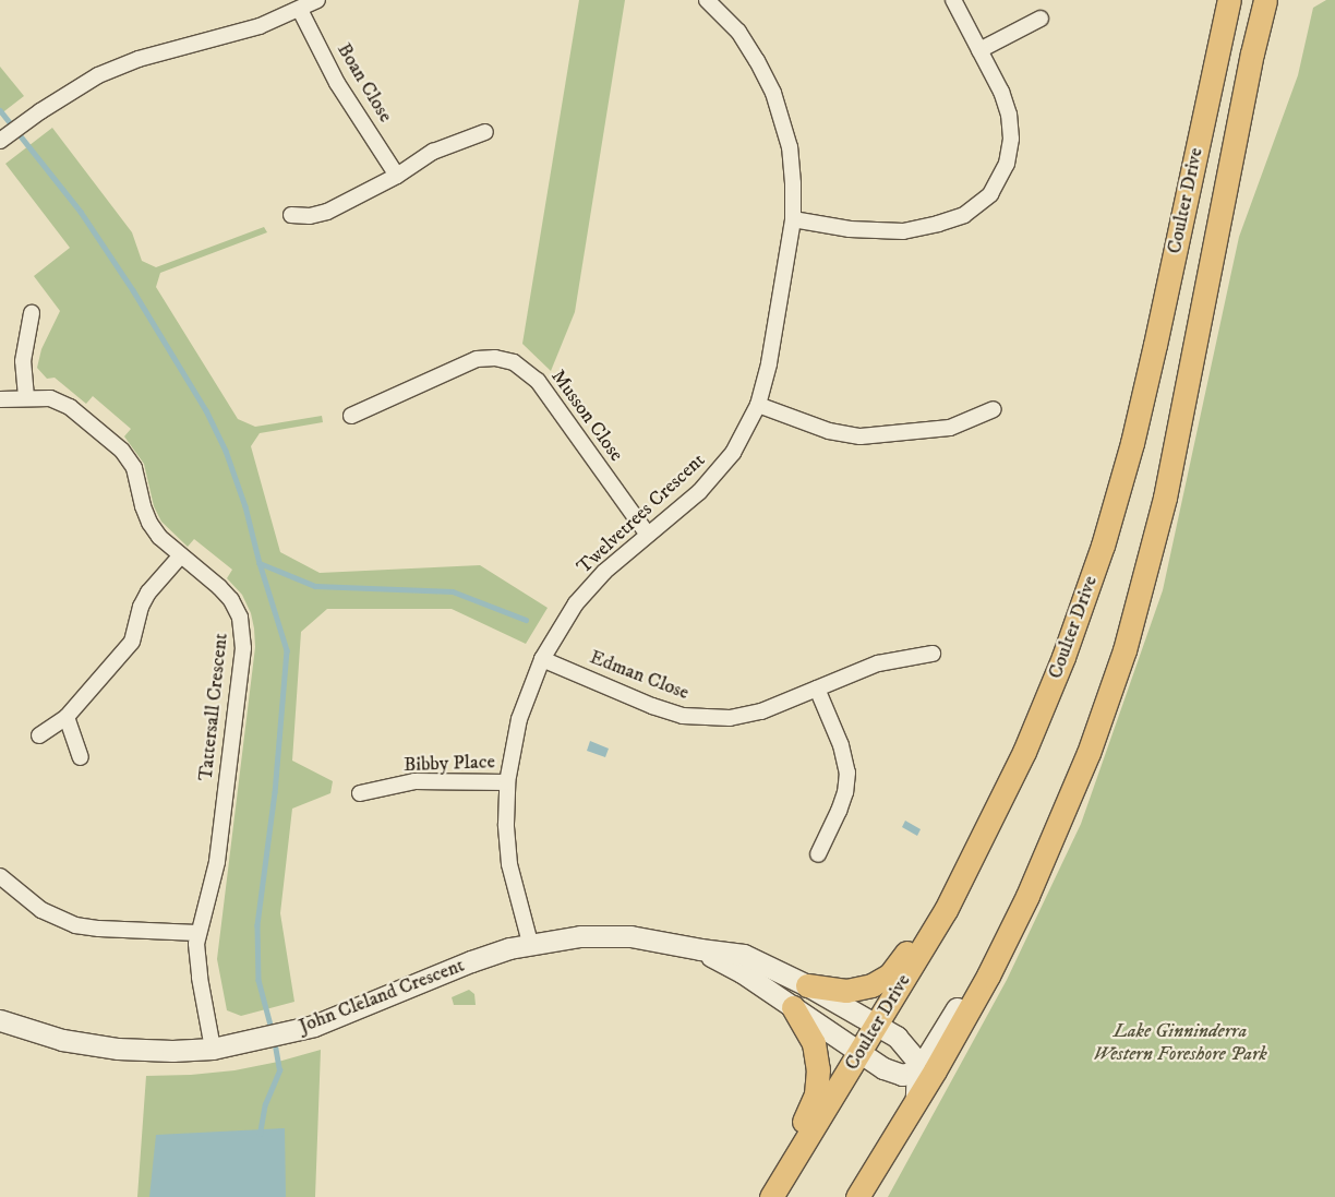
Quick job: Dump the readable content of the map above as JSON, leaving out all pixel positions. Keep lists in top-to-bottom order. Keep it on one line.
{"streets":{"main road":["Coulter Drive"],"street":["Boan Close","Musson Close","Twelvetrees Crescent","Edman Close","Tattersall Crescent","Bibby Place","John Cleland Crescent"]},"crossings":[["Coulter Drive","John Cleland Crescent"],["Musson Close","Twelvetrees Crescent"],["Twelvetrees Crescent","Edman Close"],["Twelvetrees Crescent","Bibby Place"],["Twelvetrees Crescent","John Cleland Crescent"],["Tattersall Crescent","John Cleland Crescent"]],"parks":["Lake Ginninderra Western Foreshore Park"]}
